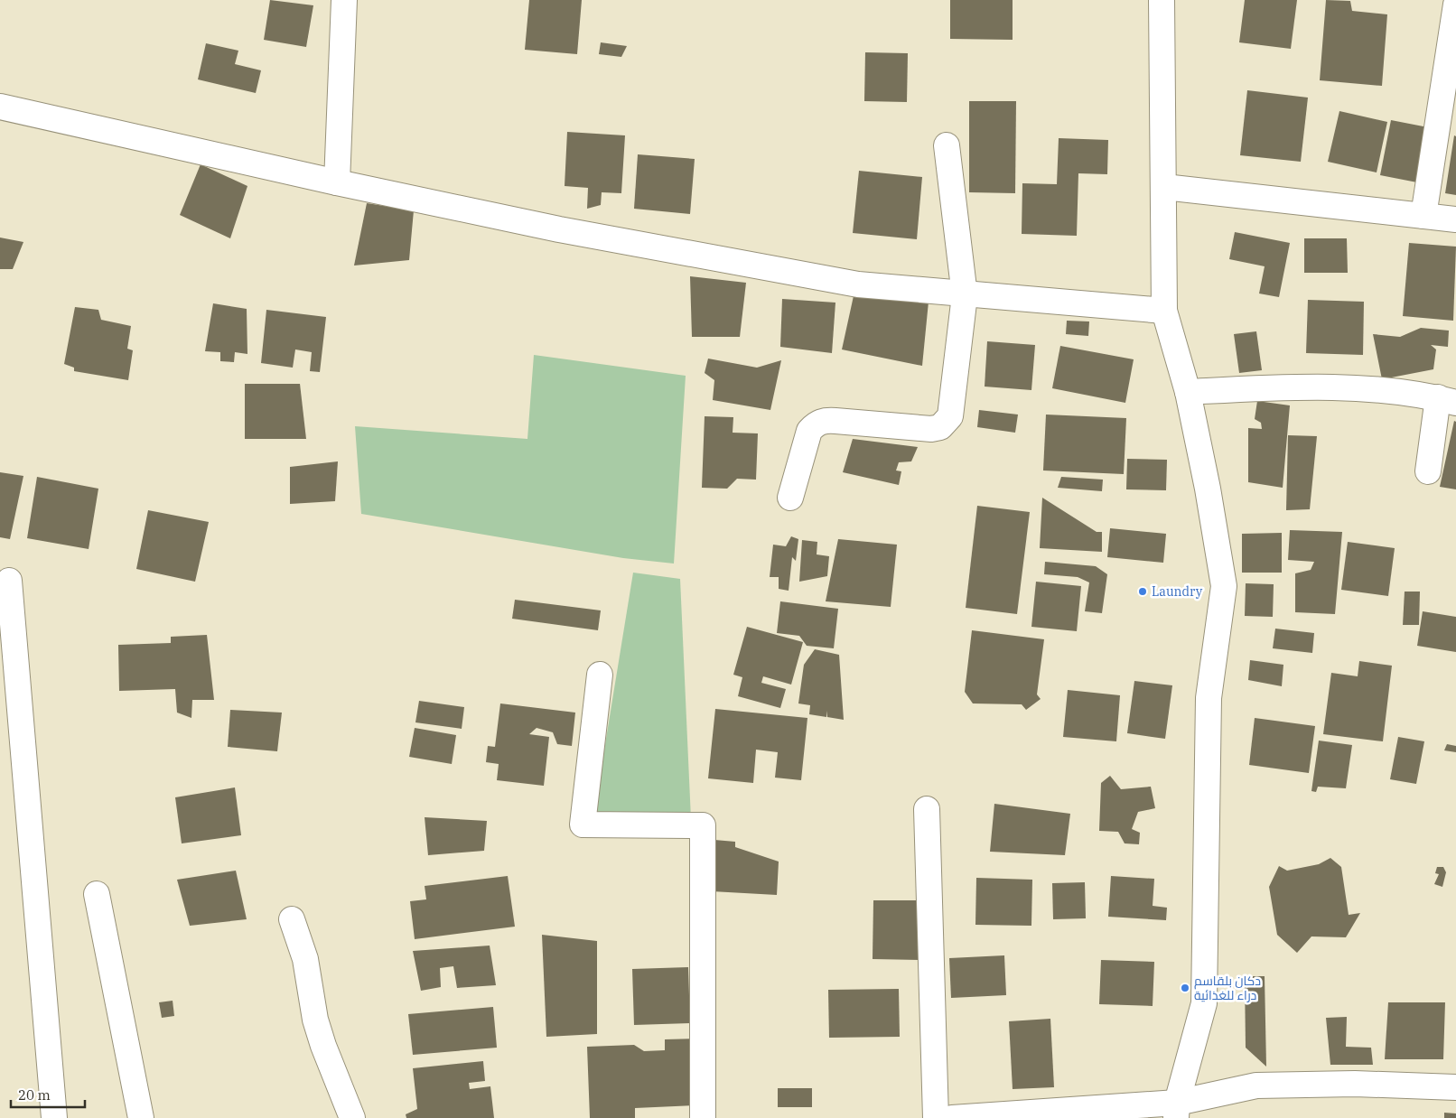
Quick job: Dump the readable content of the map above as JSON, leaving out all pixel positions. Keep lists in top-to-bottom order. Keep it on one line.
{"places":["Laundry","دكان بلقاسم دراء للغذائية"],"scale_bar":"20 m"}
